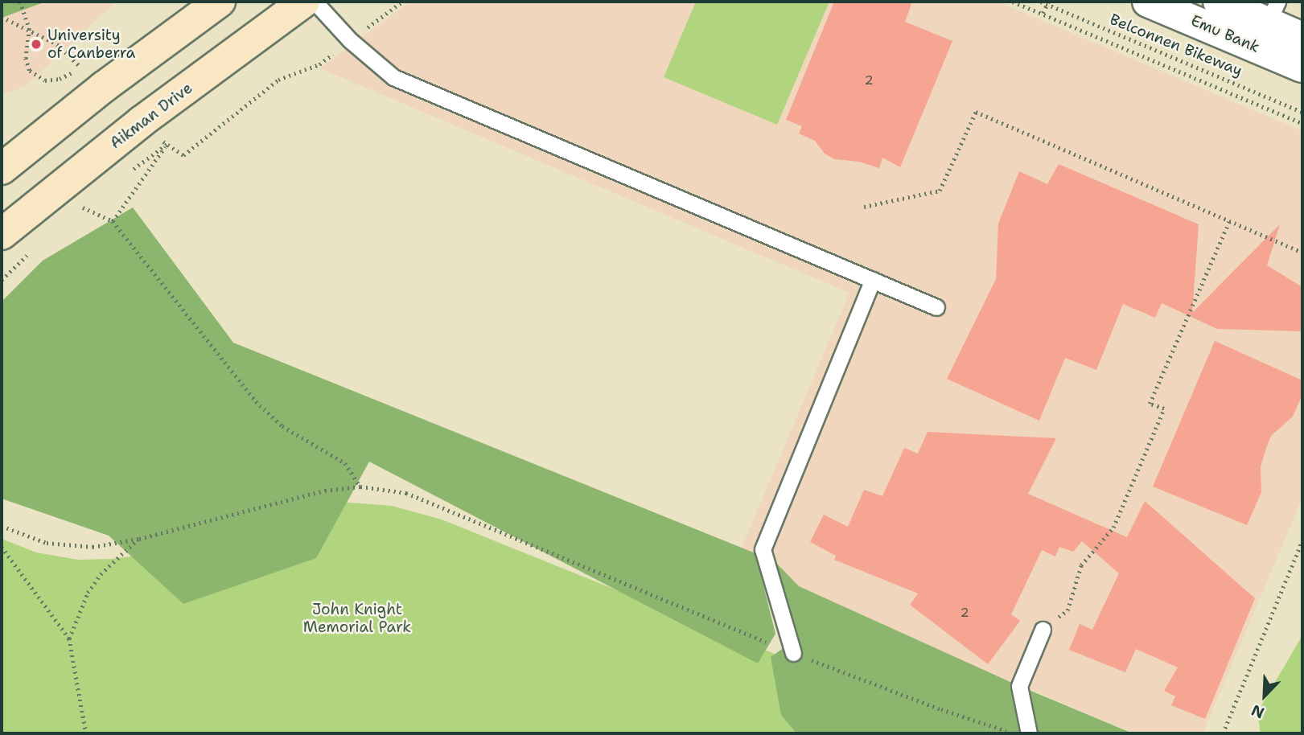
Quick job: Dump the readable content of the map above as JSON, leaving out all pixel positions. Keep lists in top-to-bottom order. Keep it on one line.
{"streets":{"main road":["Aikman Drive"],"street":["Emu Bank"],"path":["Belconnen Bikeway"]},"parks":["John Knight Memorial Park"],"places":["University of Canberra"],"house_numbers":["2","2"],"north":"bottom left"}
